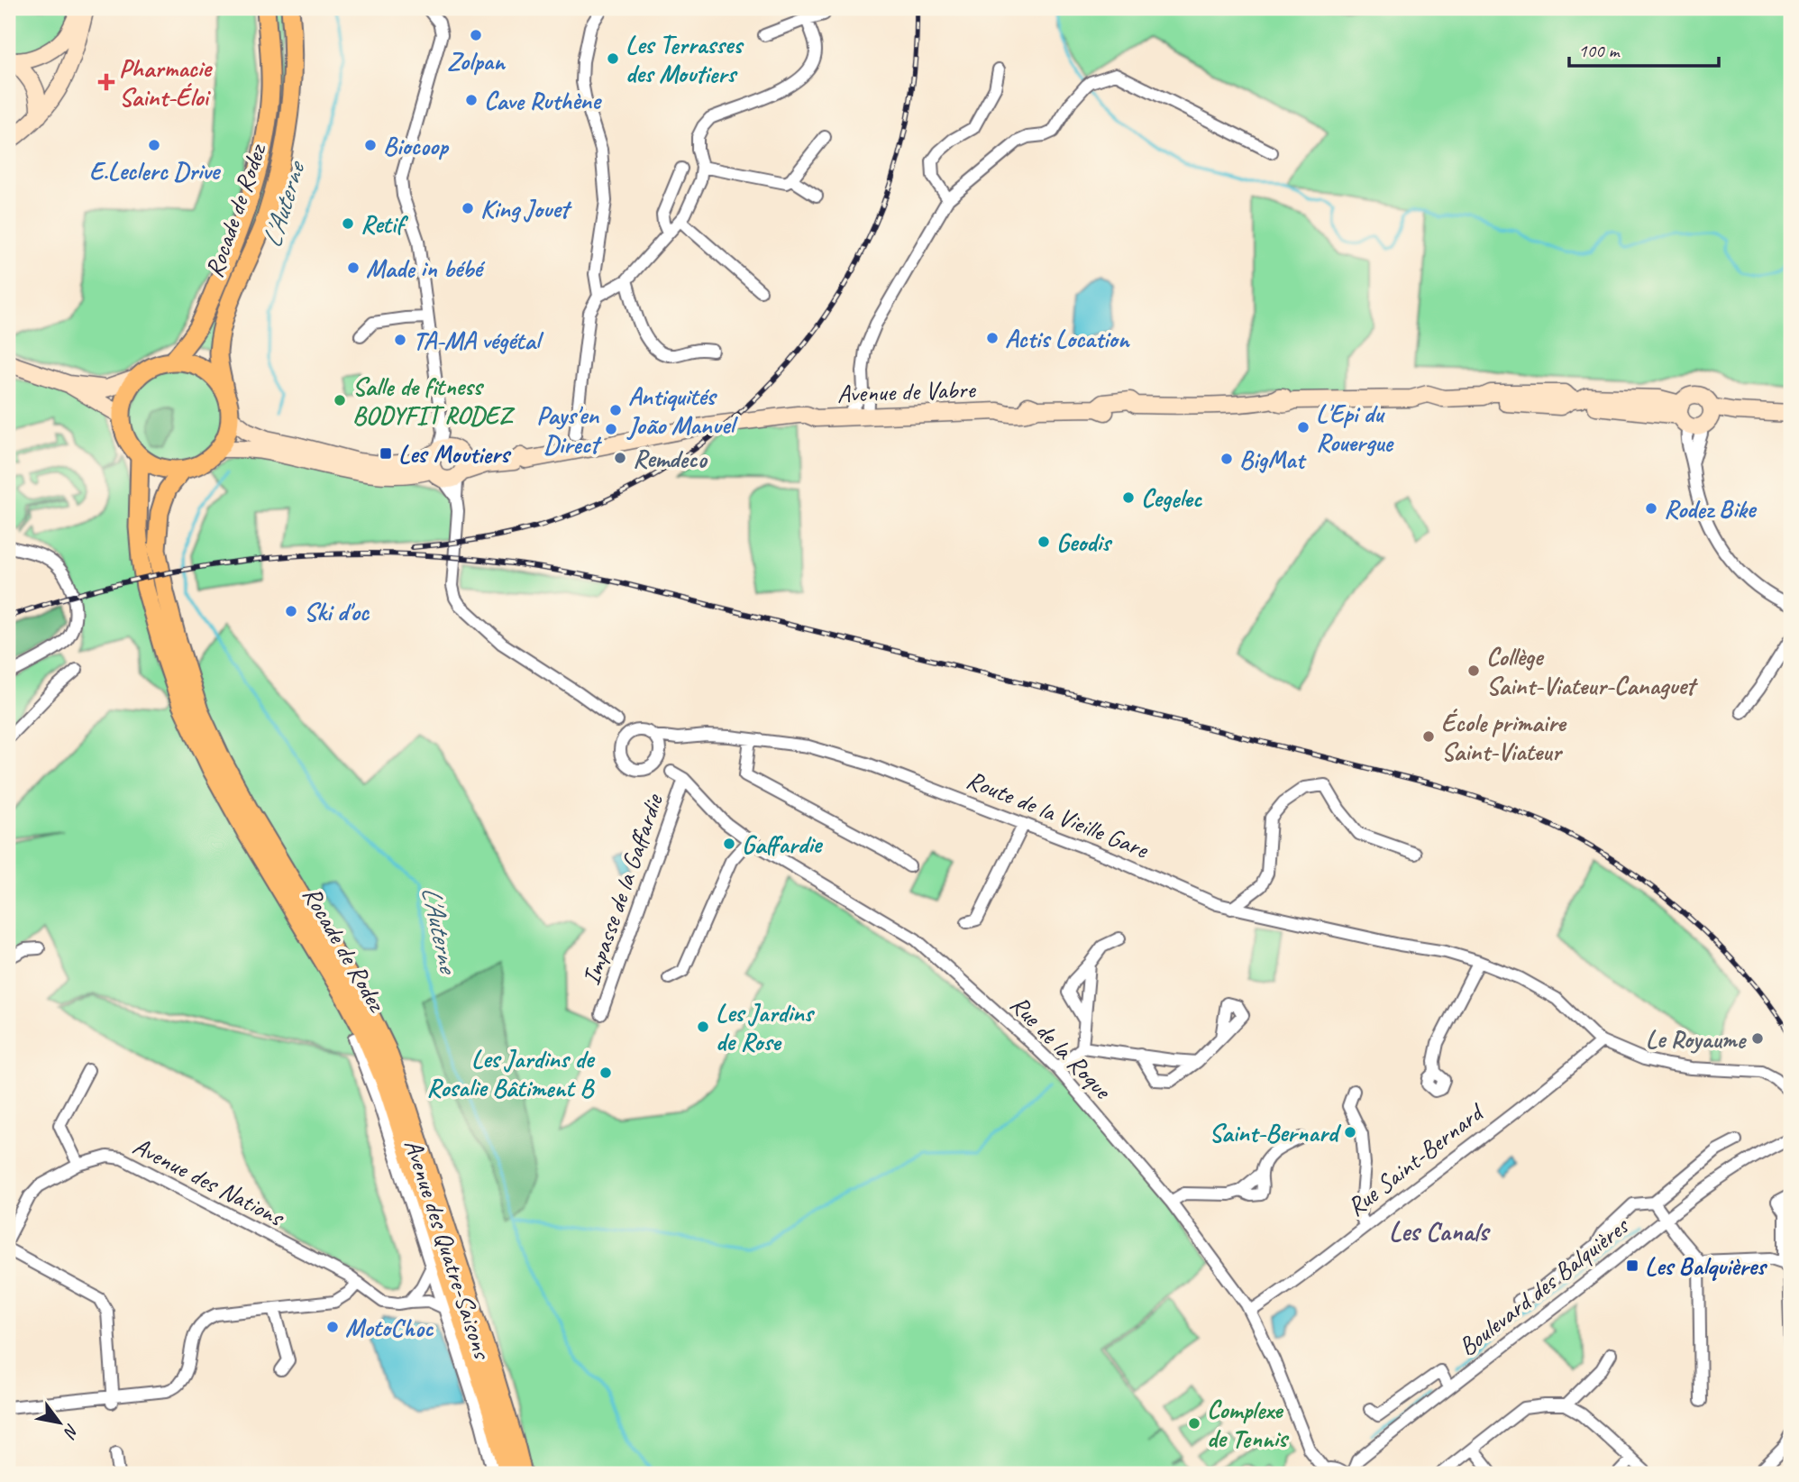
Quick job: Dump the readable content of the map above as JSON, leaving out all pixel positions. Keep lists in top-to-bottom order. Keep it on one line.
{"streets":{"main road":["Rocade de Rodez","Avenue de Vabre"],"street":["Route de la Vieille Gare","Impasse de la Gaffardie","Rue de la Roque","Rue Saint-Bernard","Avenue des Nations","Avenue des Quatre-Saisons","Boulevard des Balquières"]},"crossings":[["Rocade de Rodez","Avenue de Vabre"],["Route de la Vieille Gare","Rue de la Roque"],["Route de la Vieille Gare","Rue Saint-Bernard"],["Impasse de la Gaffardie","Rue de la Roque"],["Rue de la Roque","Rue Saint-Bernard"],["Rue de la Roque","Boulevard des Balquières"],["Avenue des Nations","Avenue des Quatre-Saisons"]],"districts":["Les Canals"],"water":["L'Auterne"],"places":{"other":["Zolpan","Les Terrasses des Moutiers","Cave Ruthène","E.Leclerc Drive","Biocoop","King Jouet","Retif","Made in bébé","Actis Location","TA-MA végétal","Salle de fitness BODYFIT RODEZ","Antiquités João Manuel","L'Epi du Rouergue","Pays'en Direct","Remdeco","BigMat","Cegelec","Rodez Bike","Geodis","Ski d'oc","Collège Saint-Viateur-Canaguet","École primaire Saint-Viateur","Gaffardie","Les Jardins de Rose","Le Royaume","Les Jardins de Rosalie Bâtiment B","Saint-Bernard","MotoChoc","Complexe de Tennis"],"health":["Pharmacie Saint-Éloi"],"transit":["Les Moutiers","Les Balquières"]},"scale_bar":"100 m","north":"bottom right"}
